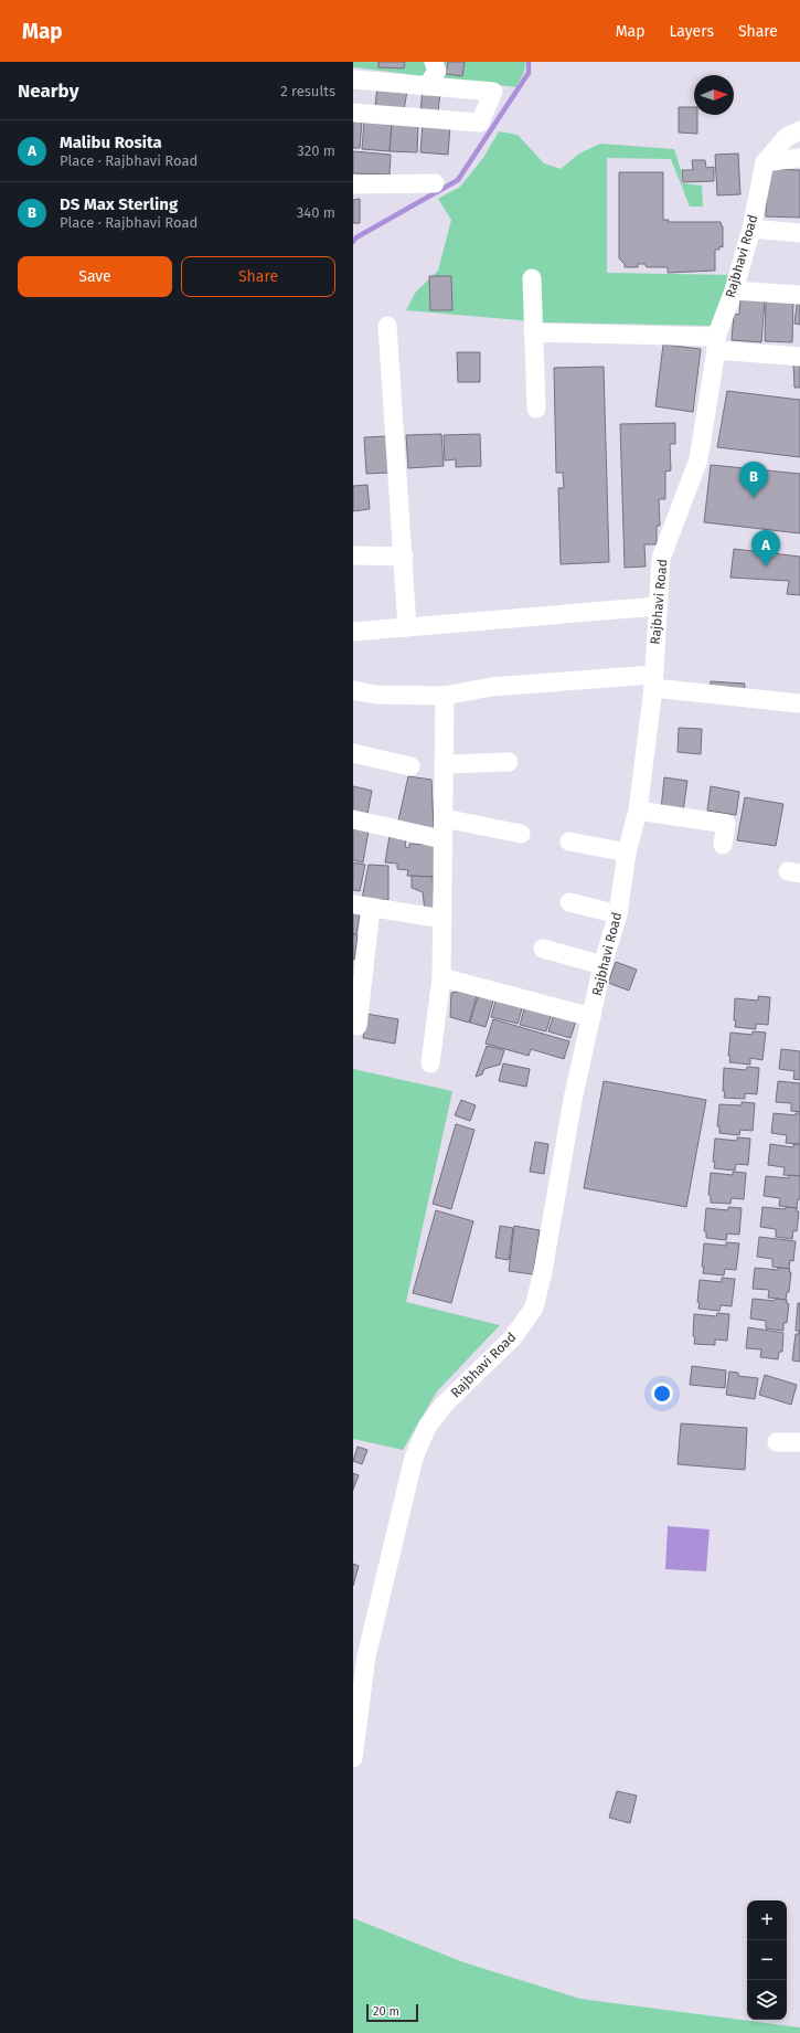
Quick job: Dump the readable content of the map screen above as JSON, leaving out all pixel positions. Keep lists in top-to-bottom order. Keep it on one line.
{"streets":{"street":["Rajbhavi Road"]},"scale_bar":"20 m","north":"right","page":{"header":"Map","nav":["Map","Layers","Share"],"heading":["Nearby","2 results"],"list":[{"mark":"A","name":"Malibu Rosita","note":"Place · Rajbhavi Road","value":"320 m"},{"mark":"B","name":"DS Max Sterling","note":"Place · Rajbhavi Road","value":"340 m"}],"buttons":["Save","Share"],"pins":["B","A"],"map_buttons":["+","−"],"scale":"20 m"}}
